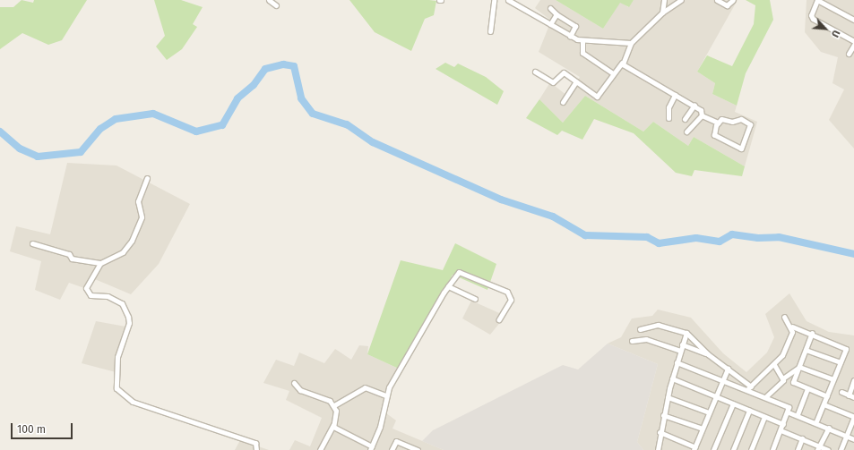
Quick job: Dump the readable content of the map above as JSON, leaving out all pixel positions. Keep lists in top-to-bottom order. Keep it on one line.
{"scale_bar":"100 m","north":"bottom right"}
